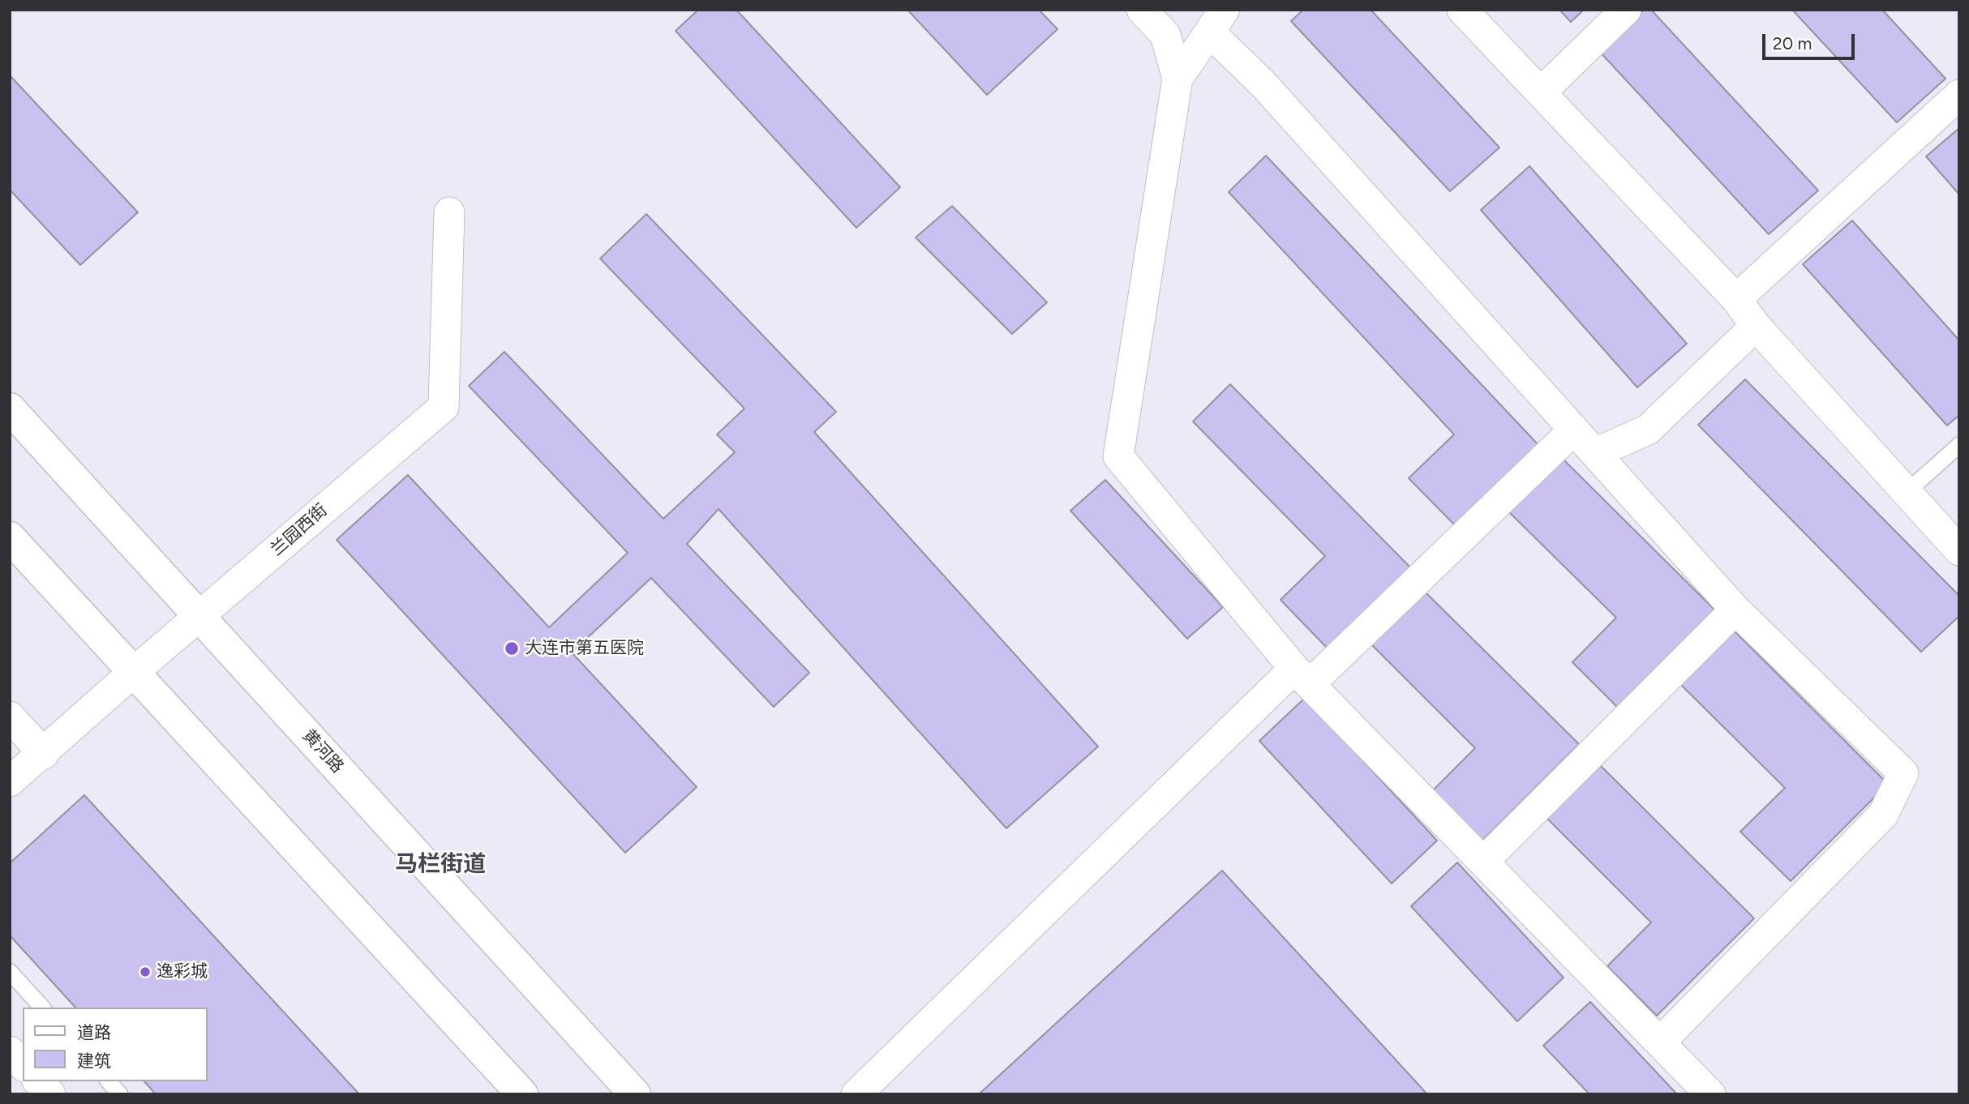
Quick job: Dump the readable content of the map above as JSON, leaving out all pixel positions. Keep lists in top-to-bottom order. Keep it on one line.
{"streets":{"main road":["黄河路"],"street":["兰园西街"]},"crossings":[["兰园西街","黄河路"]],"districts":["马栏街道"],"places":["大连市第五医院","逸彩城"],"legend":["道路","建筑"],"scale_bar":"20 m"}
